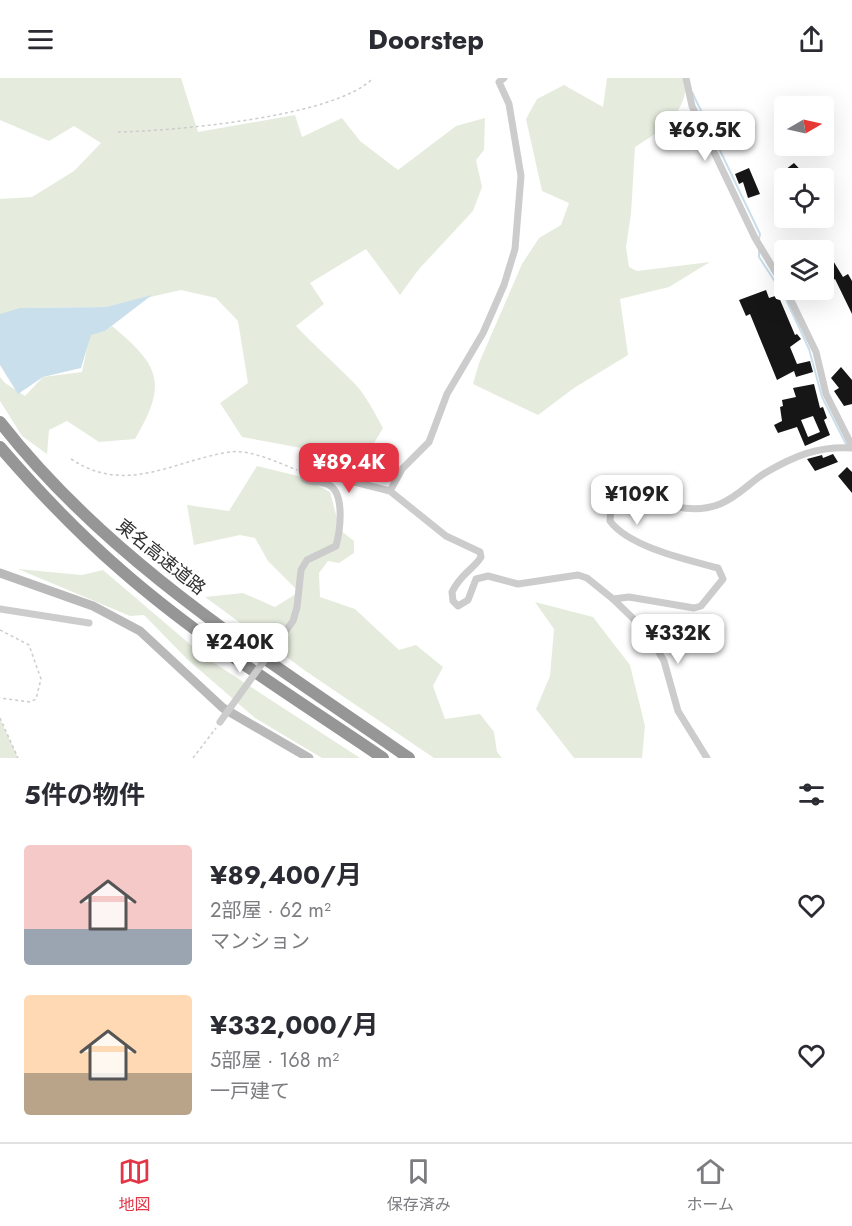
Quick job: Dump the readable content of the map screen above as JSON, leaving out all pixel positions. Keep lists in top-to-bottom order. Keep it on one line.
{"streets":{"highway":["東名高速道路"]},"north":"right","page":{"header":"Doorstep","price":["¥69.5K","¥89.4K","¥109K","¥332K","¥240K"],"heading":"5件の物件","list":[{"name":"¥89,400/月","note":"2部屋 · 62 m² · マンション"},{"name":"¥332,000/月","note":"5部屋 · 168 m² · 一戸建て"}],"tabs":["地図","保存済み","ホーム"]}}
